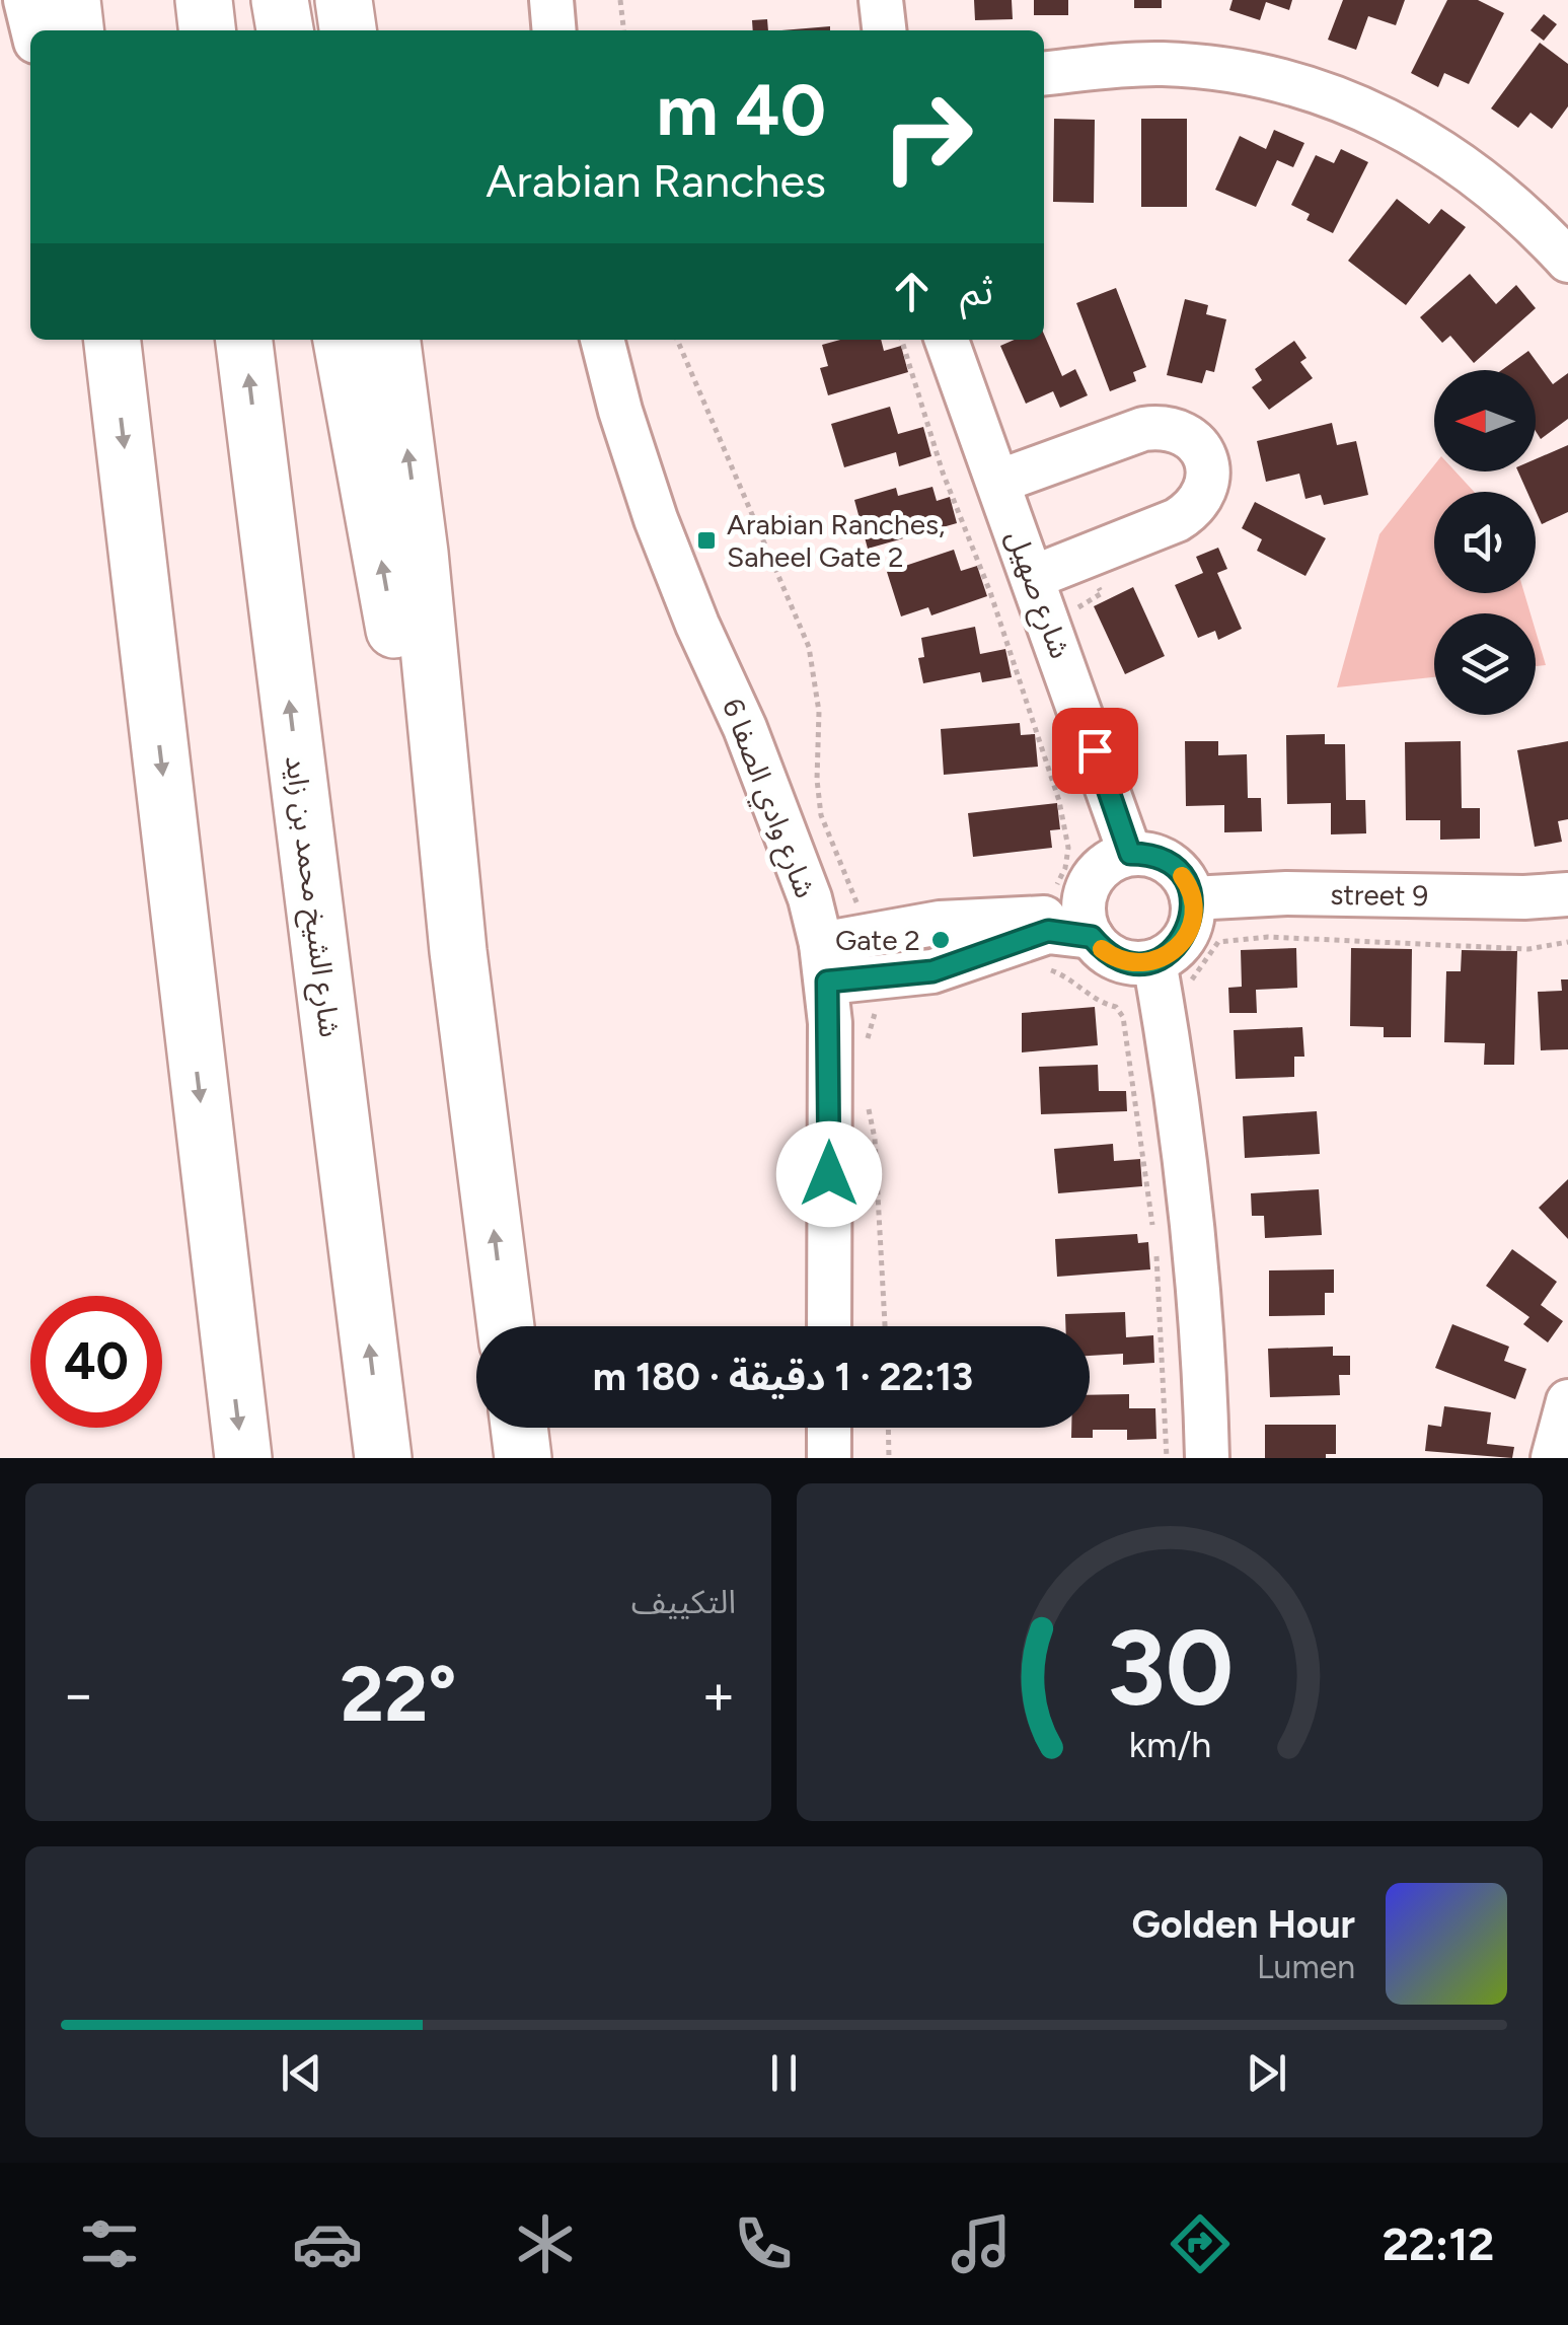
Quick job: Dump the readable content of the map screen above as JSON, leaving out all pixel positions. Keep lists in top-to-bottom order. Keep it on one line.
{"streets":{"highway":["شارع الشيخ محمد بن زايد"],"street":["شارع صهيل","شارع وادي الصفا 6","street 9"]},"crossings":[["شارع صهيل","street 9"]],"places":{"transit":["Arabian Ranches, Saheel Gate 2"],"other":["Gate 2"]},"north":"left","page":{"turn":["40 m","Arabian Ranches"],"then":"ثم","limit":"40","trip":"22:13 · 1 دقيقة · 180 m","tile":"التكييف","heat":["−","22°","+"],"song":["Golden Hour","Lumen"],"tabs":"22:12","gauge":["30","km/h"]}}
